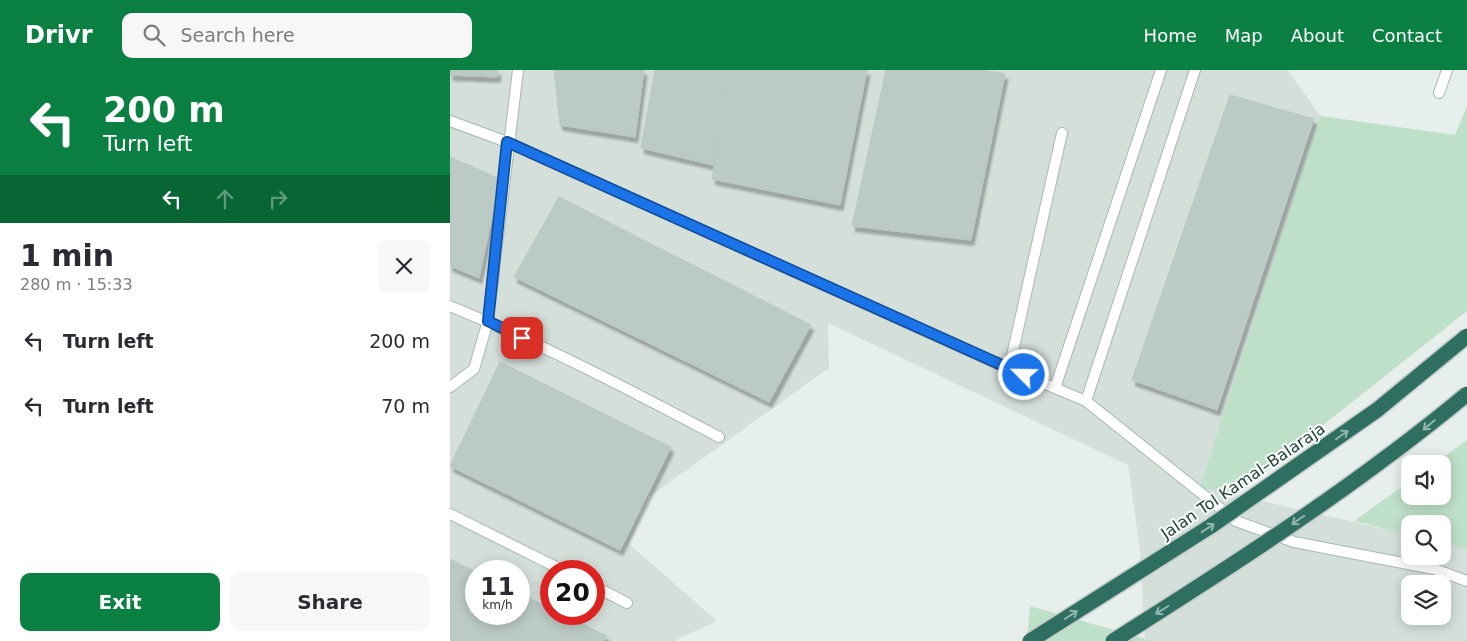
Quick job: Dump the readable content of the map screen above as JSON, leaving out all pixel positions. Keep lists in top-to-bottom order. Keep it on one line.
{"streets":{"highway":["Jalan Tol Kamal–Balaraja"]},"page":{"header":"Drivr","search":"Search here","nav":["Home","Map","About","Contact"],"turn":["200 m","Turn left"],"heading":["1 min","280 m · 15:33"],"list":[{"name":"Turn left","value":"200 m"},{"name":"Turn left","value":"70 m"}],"speed":"11 km/h","limit":"20","buttons":["Exit","Share"]}}
